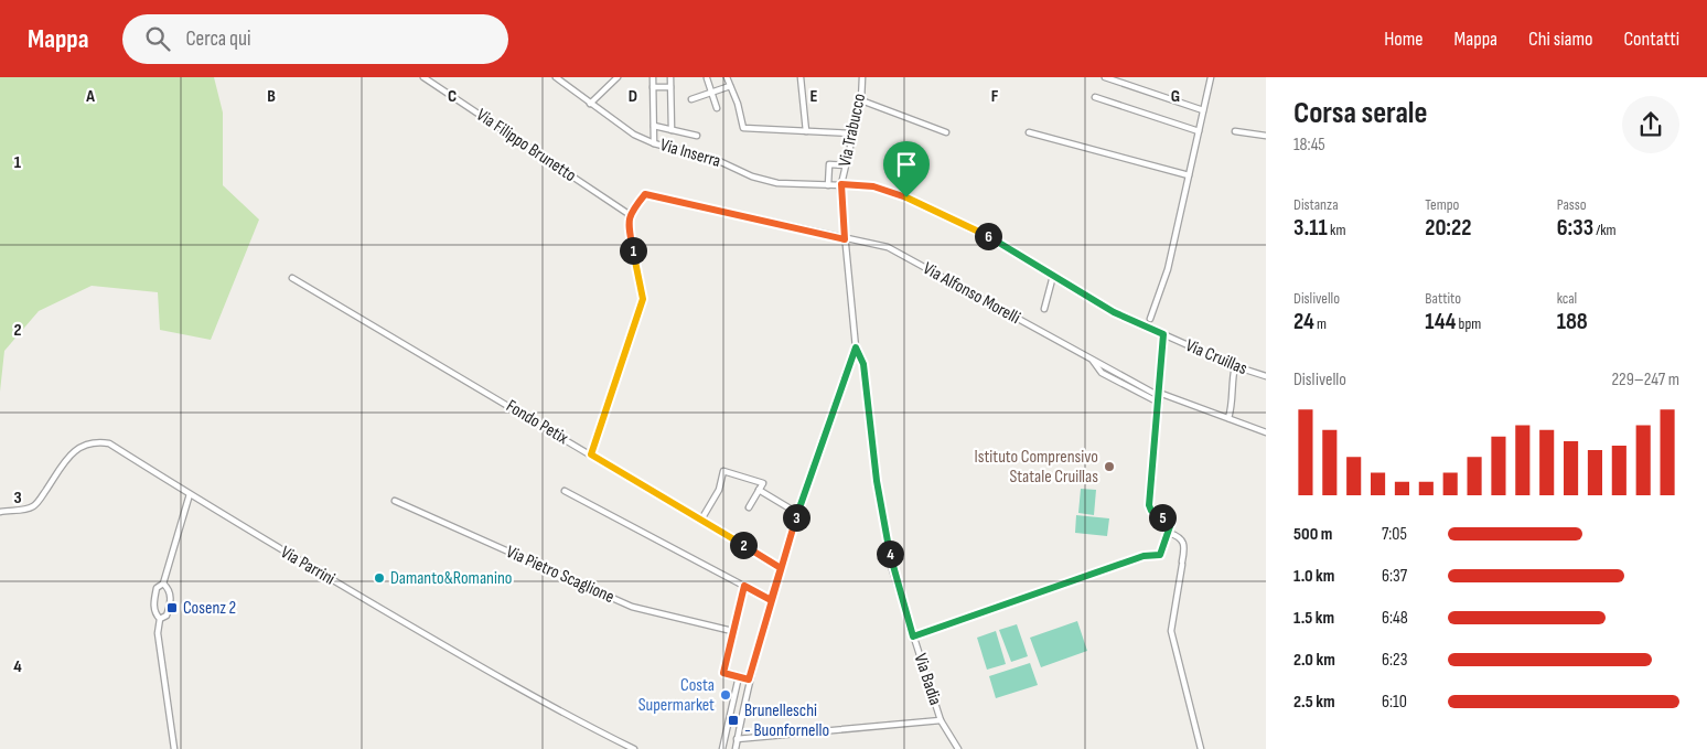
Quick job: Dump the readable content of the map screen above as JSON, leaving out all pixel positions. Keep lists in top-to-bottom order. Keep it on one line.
{"streets":{"street":["Via Trabucco","Via Filippo Brunetto","Via Inserra","Via Alfonso Morelli","Via Cruillas","Fondo Petix","Via Parrini","Via Pietro Scaglione","Via Badia"]},"crossings":[["Via Trabucco","Via Inserra"],["Via Trabucco","Via Alfonso Morelli"],["Via Trabucco","Via Cruillas"],["Via Trabucco","Via Badia"],["Via Filippo Brunetto","Via Alfonso Morelli"],["Via Inserra","Via Cruillas"]],"places":{"other":["Istituto Comprensivo Statale Cruillas","Damanto&Romanino","Costa Supermarket"],"transit":["Cosenz 2","Brunelleschi - Buonfornello"]},"page":{"header":"Mappa","search":"Cerca qui","nav":["Home","Mappa","Chi siamo","Contatti"],"heading":["Corsa serale","18:45"],"stats":[["Distanza","3.11 km"],["Tempo","20:22"],["Passo","6:33 /km"],["Dislivello","24 m"],["Battito","144 bpm"],["kcal","188"]],"pins":["6","1","3","5","2","4"],"chart":["Dislivello","229–247 m"],"list":[{"name":"500 m","note":"7:05"},{"name":"1.0 km","note":"6:37"},{"name":"1.5 km","note":"6:48"},{"name":"2.0 km","note":"6:23"},{"name":"2.5 km","note":"6:10"}]},"grid":{"columns":["A","B","C","D","E","F","G"],"rows":["1","2","3","4"]}}
